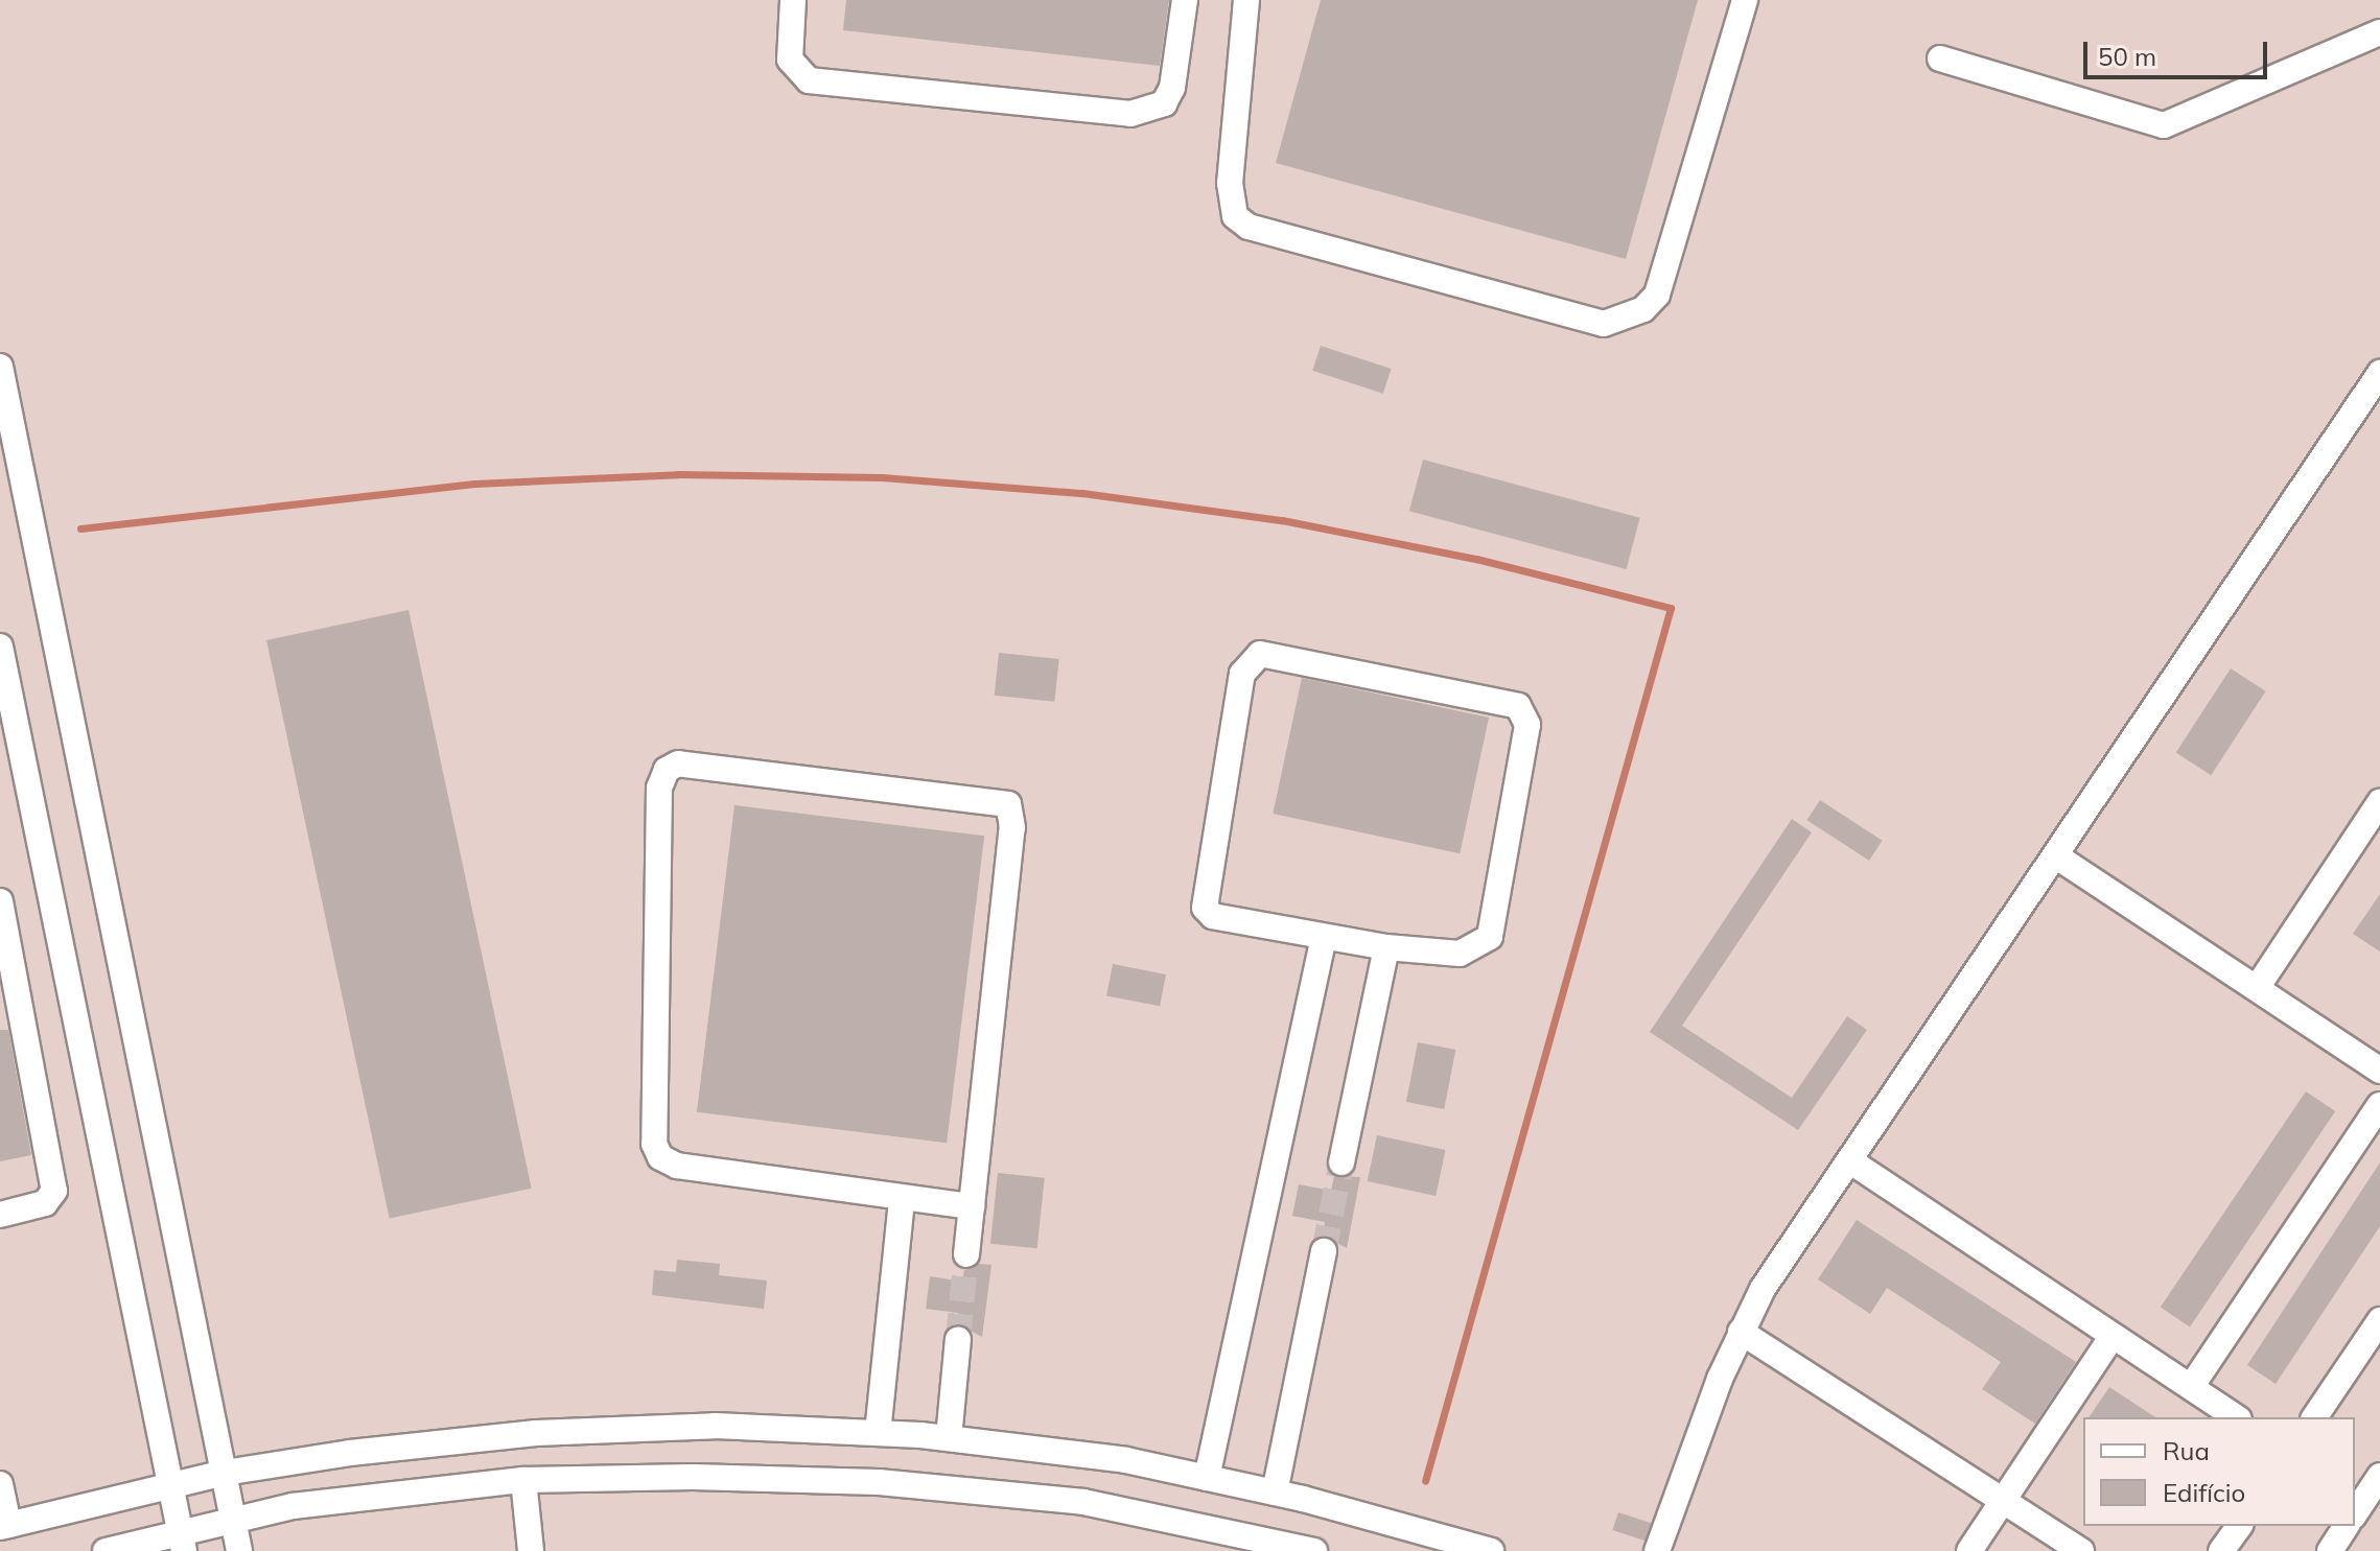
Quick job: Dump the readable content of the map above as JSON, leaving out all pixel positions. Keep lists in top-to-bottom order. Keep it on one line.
{"legend":["Rua","Edifício"],"scale_bar":"50 m"}
